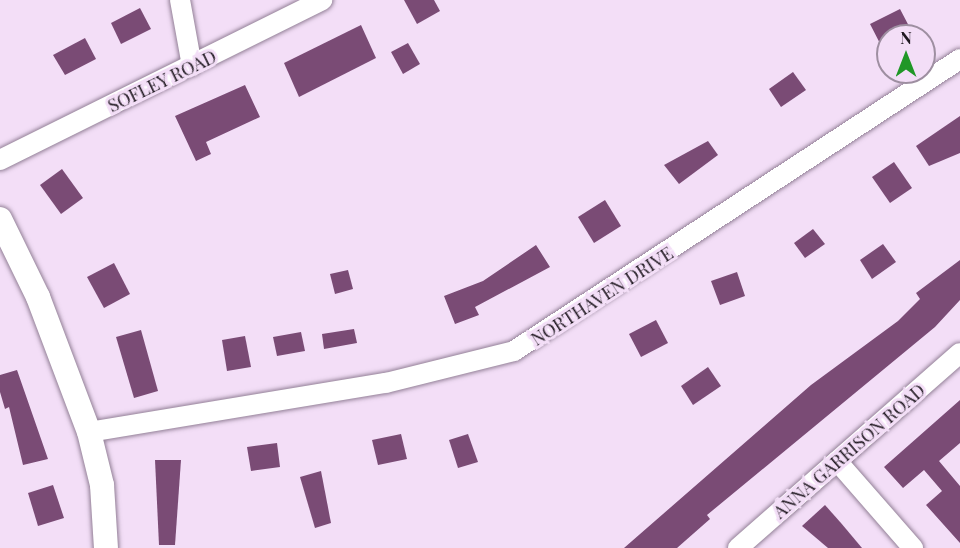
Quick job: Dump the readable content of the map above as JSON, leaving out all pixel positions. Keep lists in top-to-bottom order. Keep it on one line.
{"streets":{"street":["SOFLEY ROAD","NORTHAVEN DRIVE","ANNA GARRISON ROAD"]},"north":"top"}
